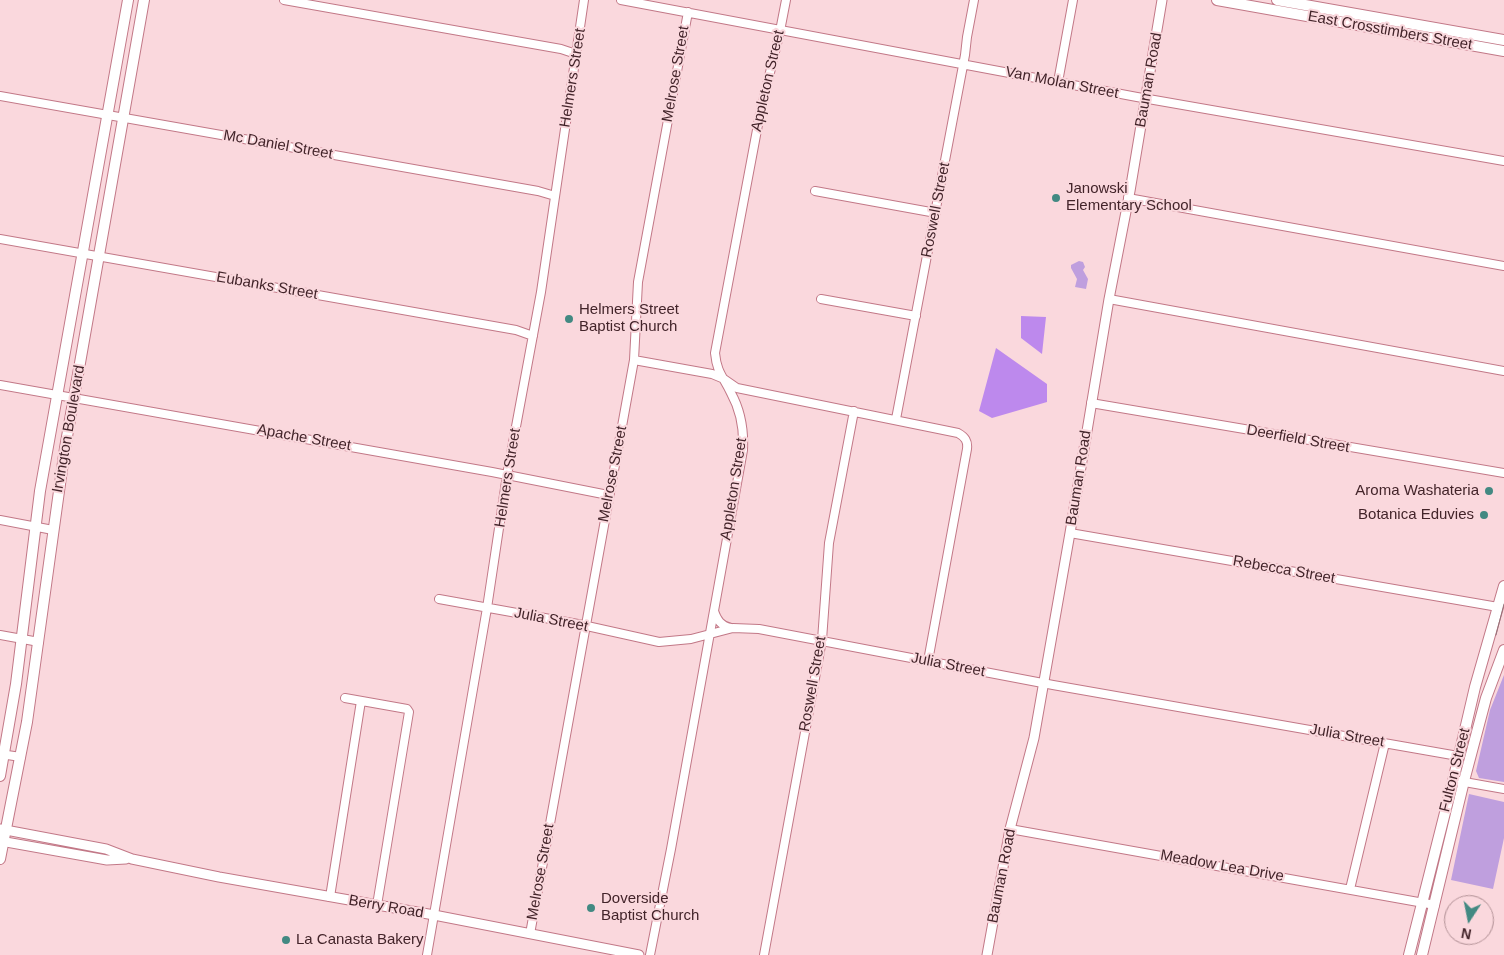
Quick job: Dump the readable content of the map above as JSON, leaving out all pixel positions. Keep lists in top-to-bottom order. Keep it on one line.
{"streets":{"main road":["East Crosstimbers Street","Irvington Boulevard","Fulton Street"],"street":["Melrose Street","Helmers Street","Bauman Road","Appleton Street","Van Molan Street","Mc Daniel Street","Roswell Street","Eubanks Street","Apache Street","Deerfield Street","Rebecca Street","Julia Street","Meadow Lea Drive","Berry Road"]},"crossings":[["Melrose Street","Van Molan Street"],["Melrose Street","Apache Street"],["Melrose Street","Julia Street"],["Melrose Street","Berry Road"],["Helmers Street","Mc Daniel Street"],["Helmers Street","Eubanks Street"],["Helmers Street","Apache Street"],["Helmers Street","Julia Street"],["Helmers Street","Berry Road"],["Bauman Road","Van Molan Street"],["Bauman Road","Deerfield Street"],["Bauman Road","Rebecca Street"],["Bauman Road","Julia Street"],["Bauman Road","Meadow Lea Drive"],["Appleton Street","Van Molan Street"],["Appleton Street","Julia Street"],["Van Molan Street","Roswell Street"],["Mc Daniel Street","Irvington Boulevard"],["Roswell Street","Julia Street"],["Eubanks Street","Irvington Boulevard"],["Irvington Boulevard","Apache Street"],["Irvington Boulevard","Berry Road"],["Rebecca Street","Fulton Street"],["Julia Street","Fulton Street"],["Fulton Street","Meadow Lea Drive"]],"places":["Janowski Elementary School","Helmers Street Baptist Church","Aroma Washateria","Botanica Eduvies","Doverside Baptist Church","La Canasta Bakery"],"north":"bottom"}
